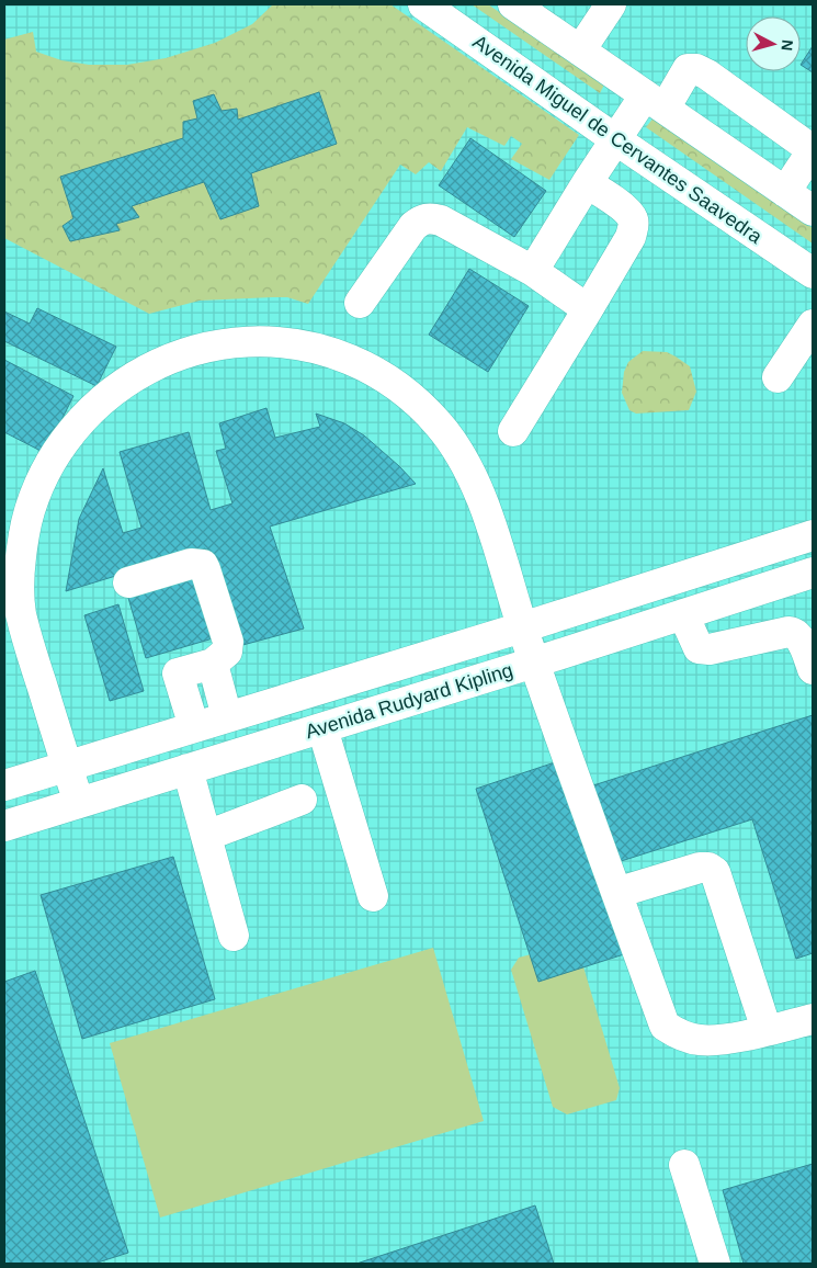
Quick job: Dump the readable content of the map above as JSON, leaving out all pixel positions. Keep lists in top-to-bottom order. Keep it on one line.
{"streets":{"street":["Avenida Miguel de Cervantes Saavedra","Avenida Rudyard Kipling"]},"north":"right"}
